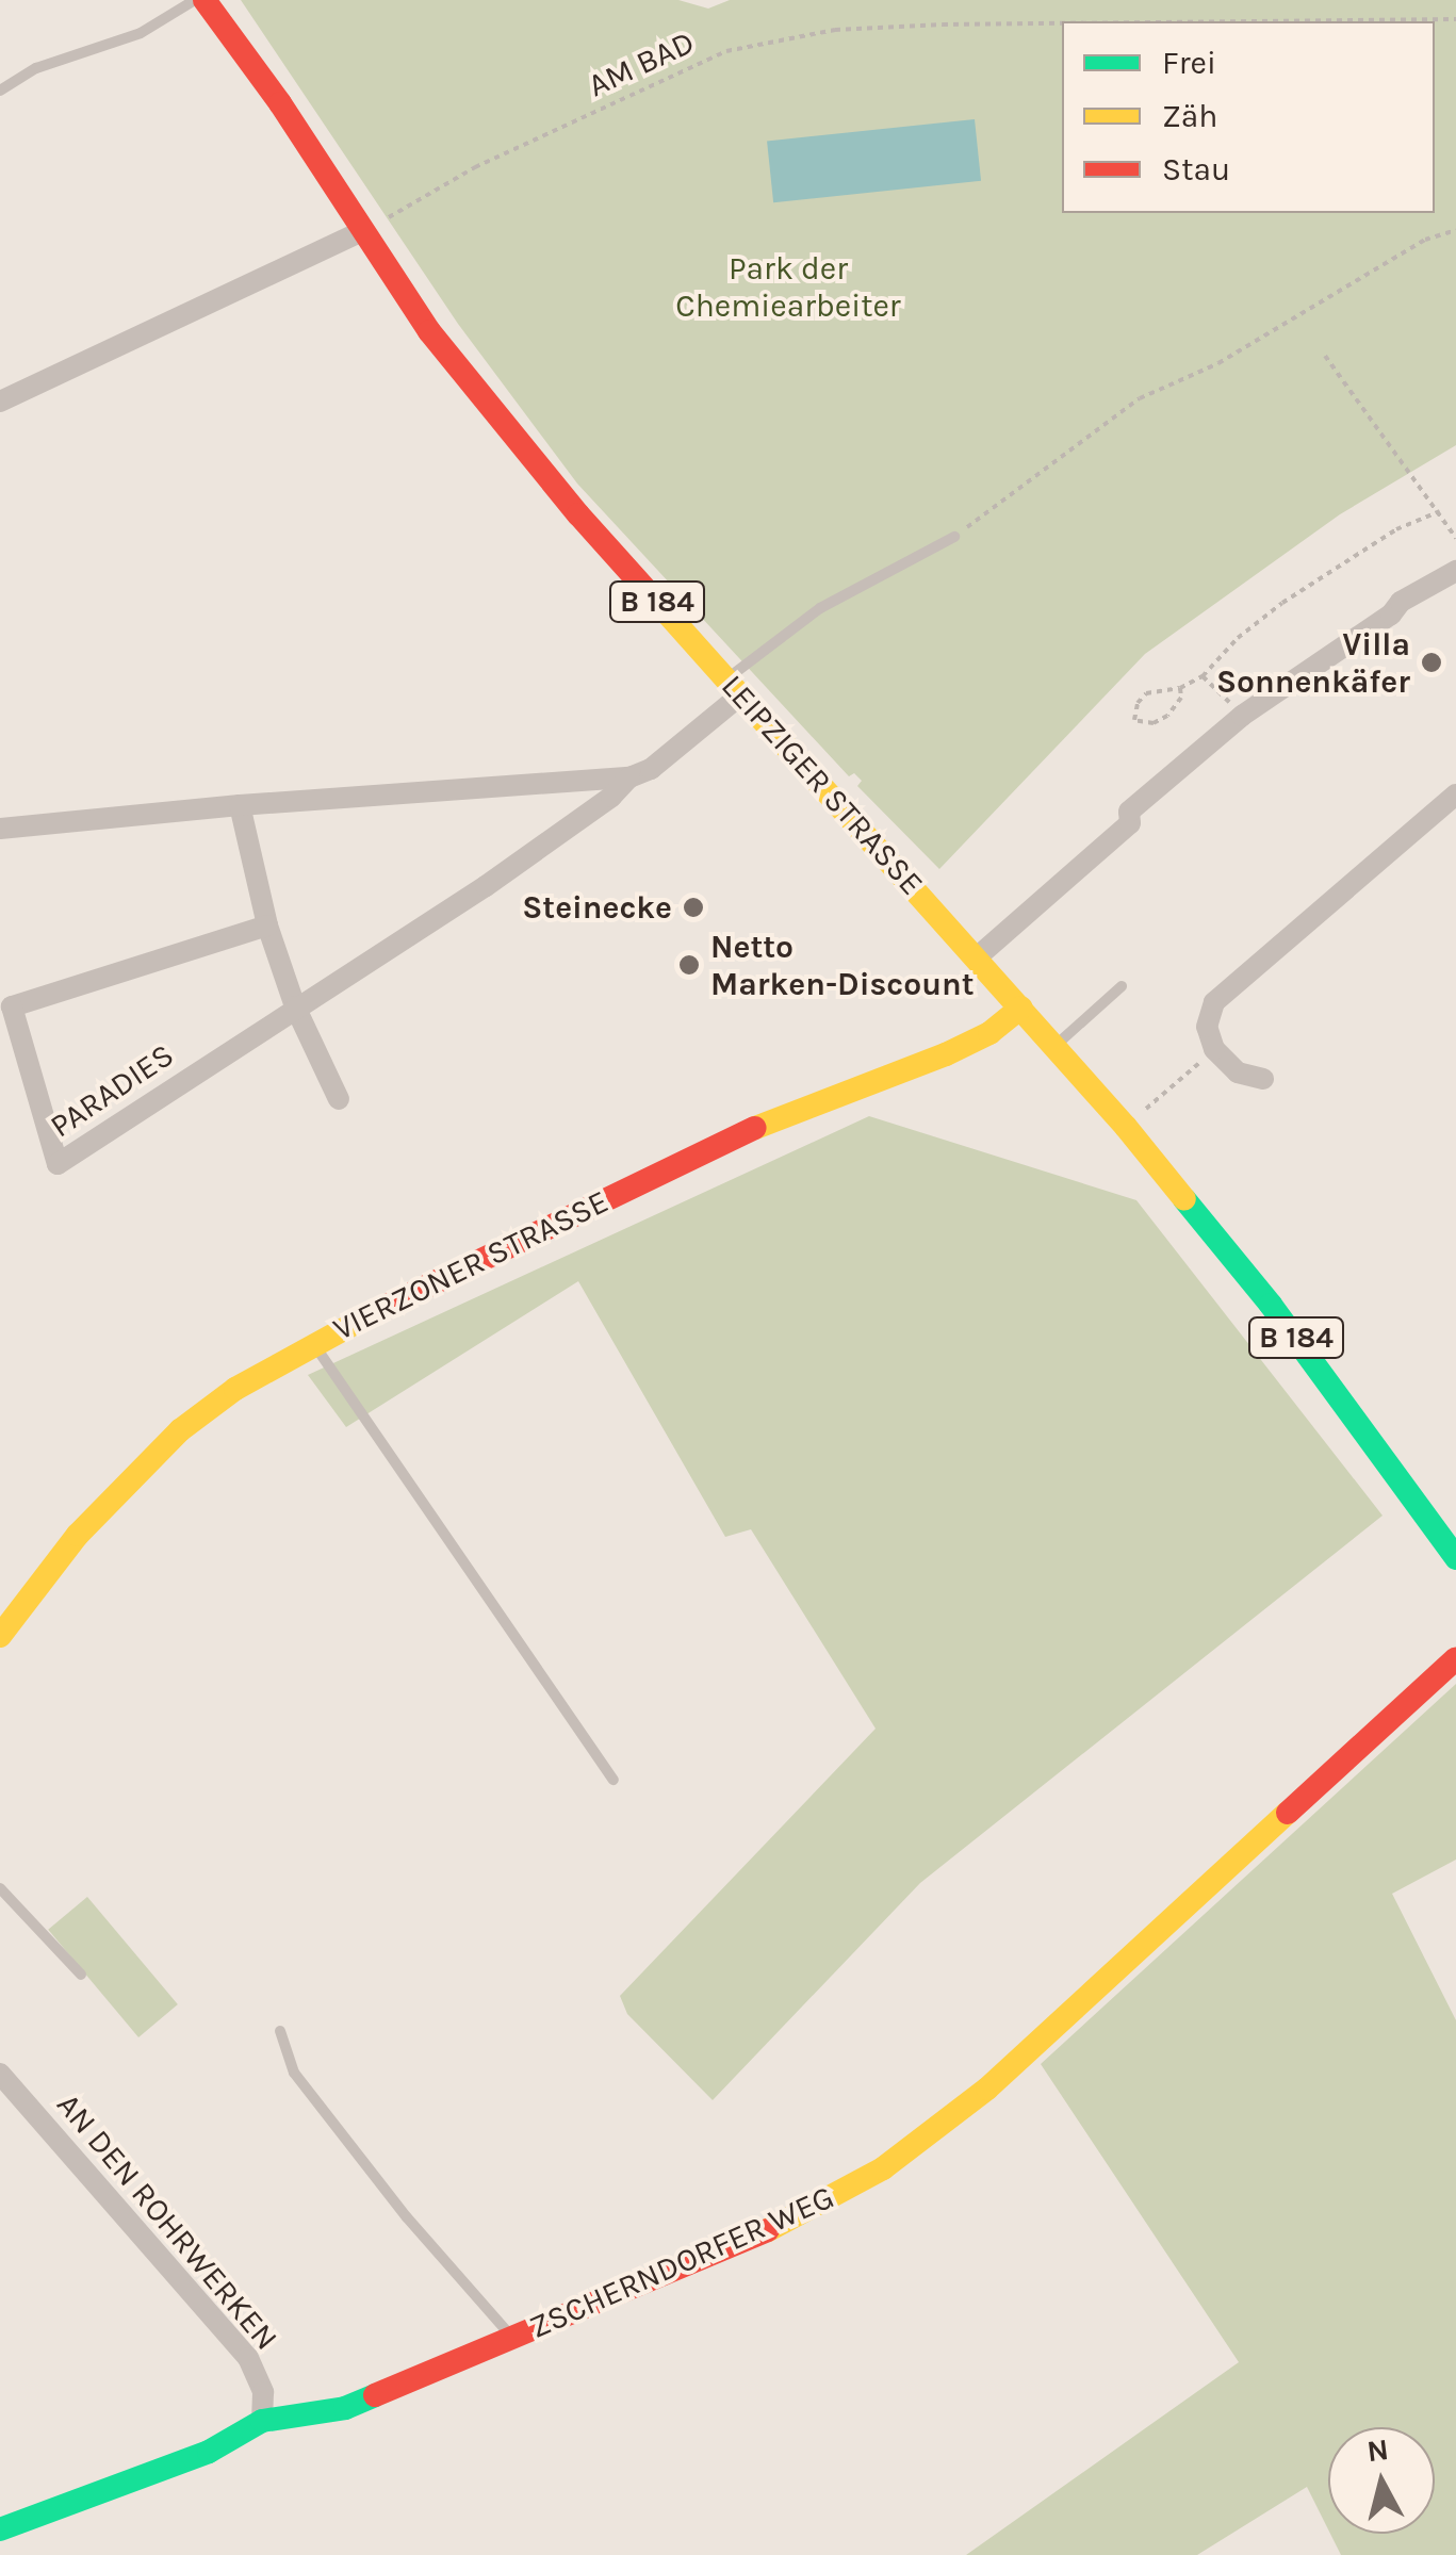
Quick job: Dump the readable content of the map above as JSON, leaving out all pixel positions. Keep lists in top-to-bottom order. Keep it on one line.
{"streets":{"street":["B 184","LEIPZIGER STRASSE","PARADIES","VIERZONER STRASSE","AN DEN ROHRWERKEN","ZSCHERNDORFER WEG"],"path":["AM BAD"]},"crossings":[["AM BAD","LEIPZIGER STRASSE"],["LEIPZIGER STRASSE","PARADIES"],["LEIPZIGER STRASSE","VIERZONER STRASSE"],["AN DEN ROHRWERKEN","ZSCHERNDORFER WEG"]],"parks":["Park der Chemiearbeiter"],"places":["Villa Sonnenkäfer","Steinecke","Netto Marken-Discount"],"legend":["Frei","Zäh","Stau"],"north":"top"}
